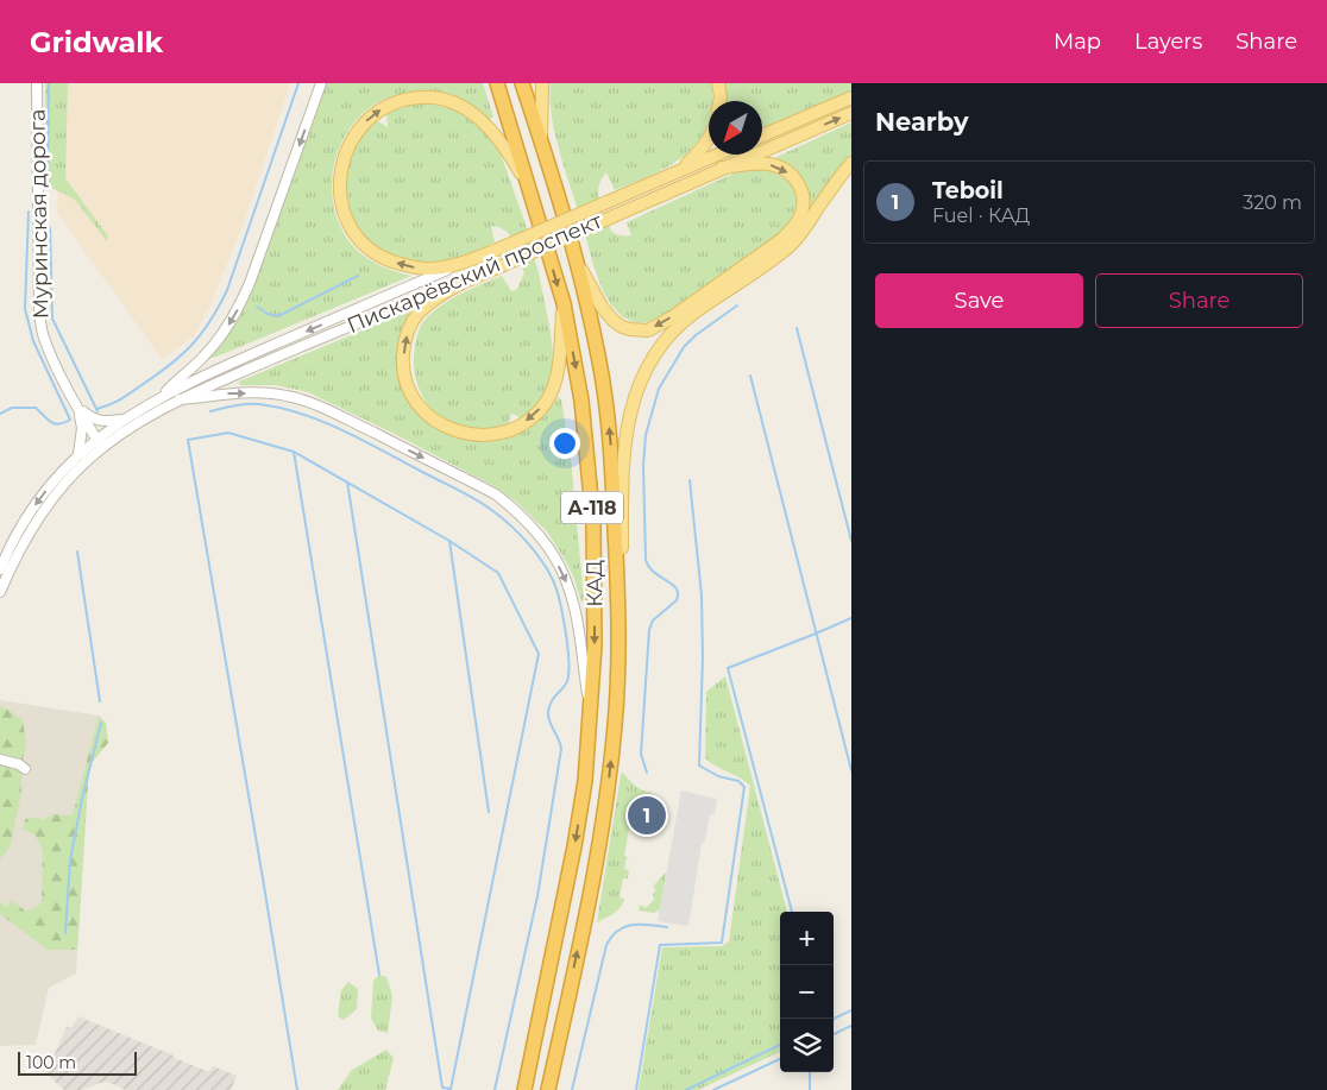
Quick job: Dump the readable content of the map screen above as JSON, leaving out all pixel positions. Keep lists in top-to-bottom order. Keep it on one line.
{"streets":{"highway":["А-118","КАД"],"main road":["Пискарёвский проспект"],"street":["Муринская дорога"]},"crossings":[["Муринская дорога","Пискарёвский проспект"]],"scale_bar":"100 m","north":"bottom left","page":{"header":"Gridwalk","nav":["Map","Layers","Share"],"heading":"Nearby","list":[{"mark":"1","name":"Teboil","note":"Fuel · КАД","value":"320 m"}],"buttons":["Save","Share"],"pins":"1","map_buttons":["+","−"],"scale":"100 m"}}
